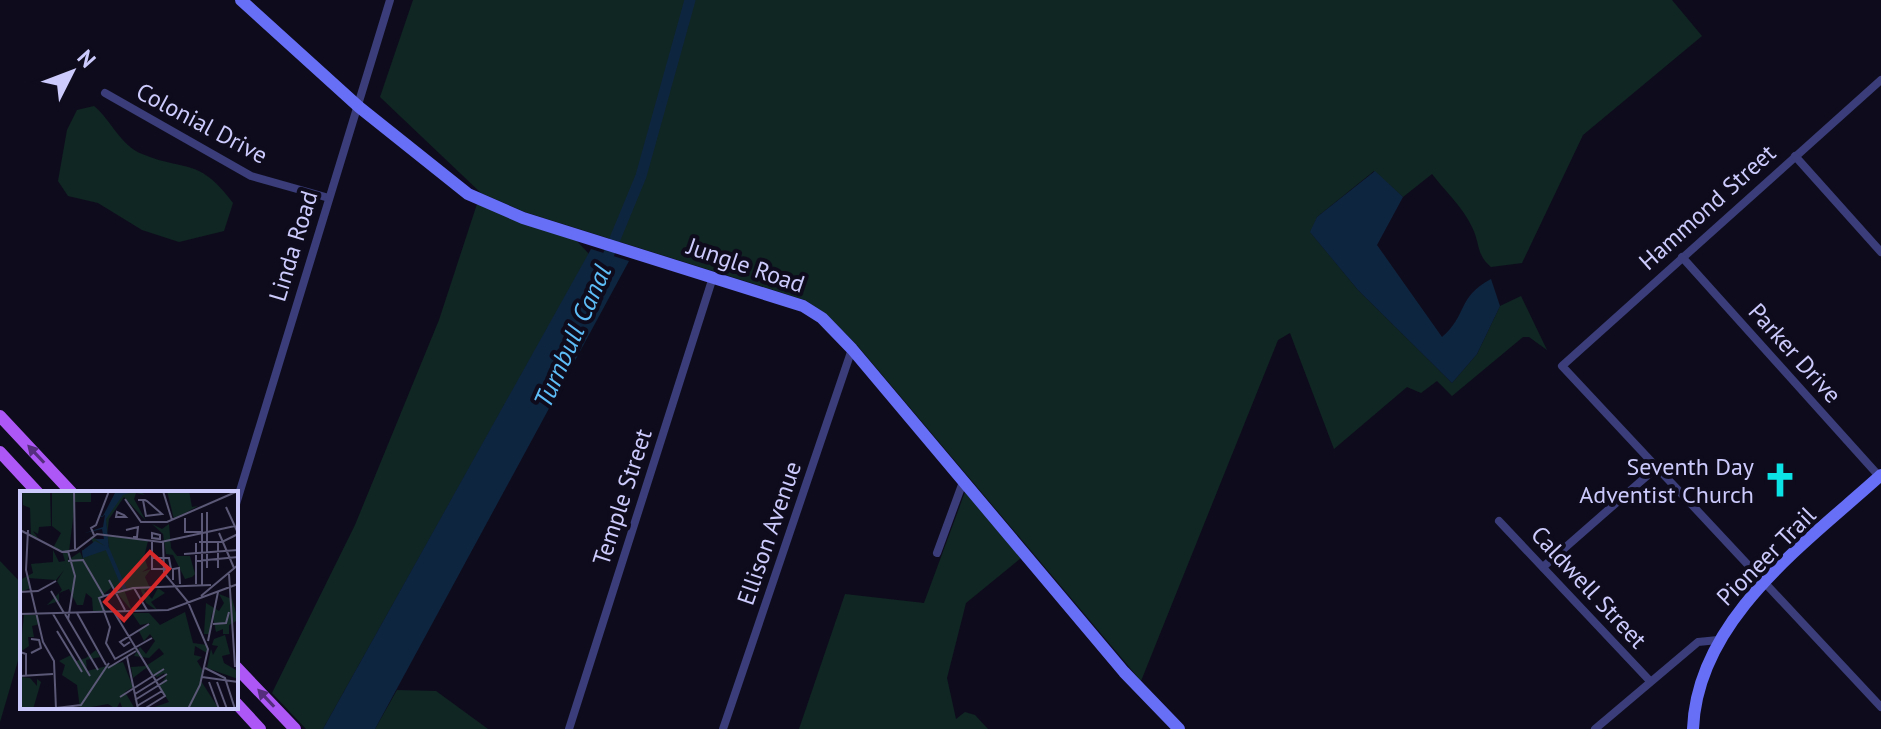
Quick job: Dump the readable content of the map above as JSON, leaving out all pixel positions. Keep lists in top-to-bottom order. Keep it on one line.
{"streets":{"street":["Colonial Drive","Hammond Street","Linda Road","Jungle Road","Parker Drive","Temple Street","Ellison Avenue","Pioneer Trail","Caldwell Street"]},"crossings":[["Colonial Drive","Linda Road"],["Hammond Street","Parker Drive"],["Linda Road","Jungle Road"],["Jungle Road","Temple Street"],["Jungle Road","Ellison Avenue"],["Parker Drive","Pioneer Trail"]],"water":["Turnbull Canal"],"places":{"church":["Seventh Day Adventist Church"]},"north":"top right"}
